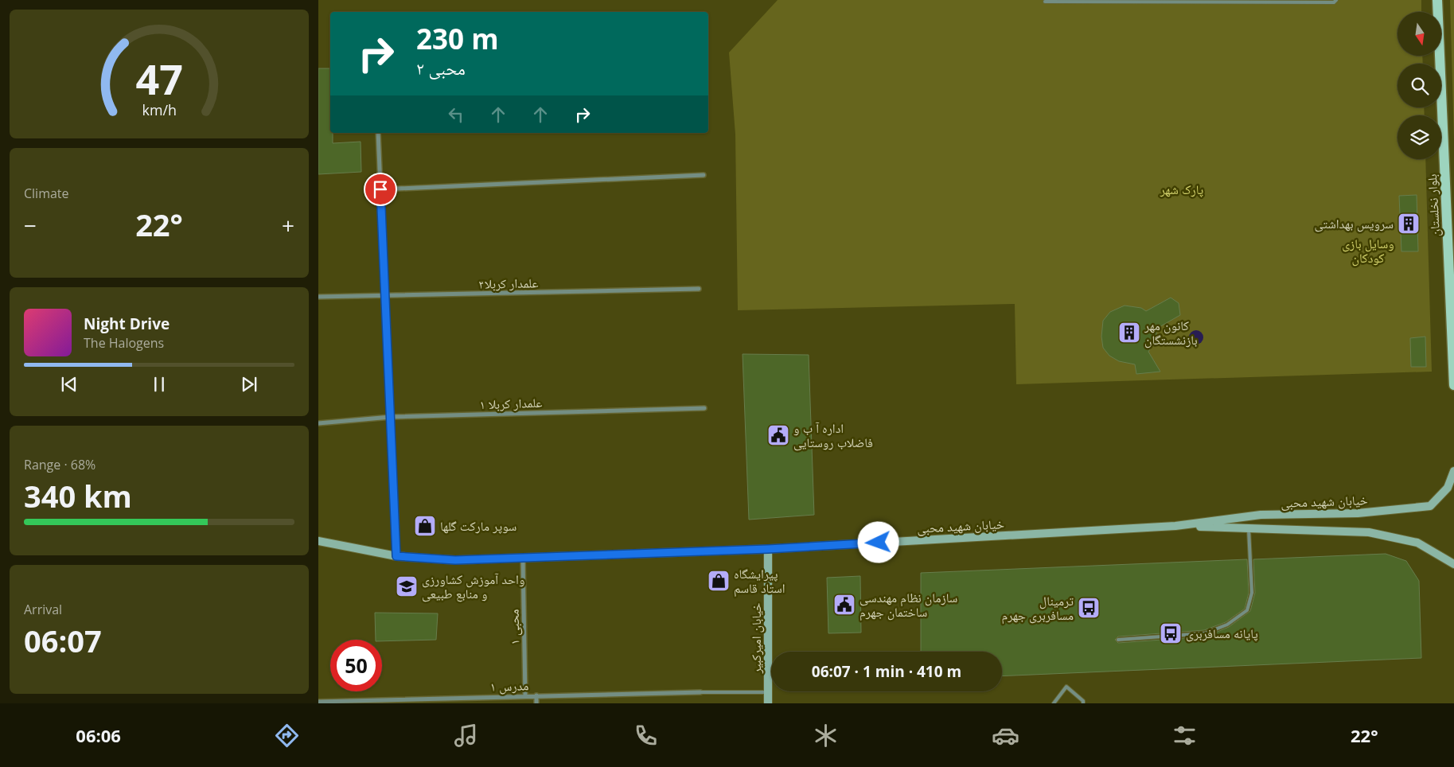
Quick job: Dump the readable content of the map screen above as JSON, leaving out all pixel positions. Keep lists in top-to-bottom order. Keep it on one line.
{"streets":{"main road":["بلوار نخلستان","خیابان شهید محبی","خیابان امیرکبیر"],"street":["علمدار کربلا۳","علمدار کربلا ۱","محبی ۱","مدرس ۱"]},"crossings":[["خیابان شهید محبی","محبی ۱"],["خیابان شهید محبی","خیابان امیرکبیر"],["محبی ۱","مدرس ۱"]],"parks":["پارک شهر","وسایل بازی کودکان"],"places":{"building":["سرویس بهداشتی","کانون مهر بازنشستگان"],"public building":["اداره آ ب و فاضلاب روستایی","سازمان نظام مهندسی ساختمان جهرم"],"shop":["سوپر مارکت گلها","پیرایشگاه استاد قاسم"],"school or university":["واحد آموزش کشاورزی و منابع طبیعی"],"bus stop":["ترمینال مسافربری جهرم","پایانه مسافربری"]},"north":"bottom","page":{"turn":["230 m","محبی ۲"],"tile":["Climate",["Range · 68%","340 km"],["Arrival","06:07"]],"heat":["−","22°","+"],"song":["Night Drive","The Halogens"],"limit":"50","trip":"06:07 · 1 min · 410 m","tabs":["06:06","22°"],"gauge":["47","km/h"]}}
